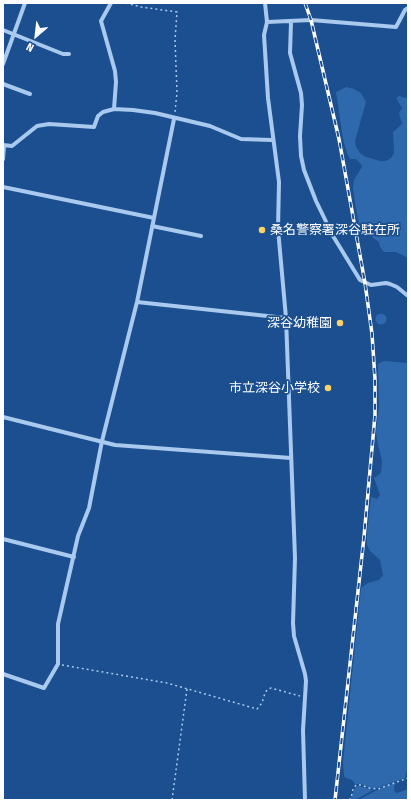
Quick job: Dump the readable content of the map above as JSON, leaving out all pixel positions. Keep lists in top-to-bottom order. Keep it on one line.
{"places":["桑名警察署深谷駐在所","深谷幼稚園","市立深谷小学校"],"north":"bottom left"}
